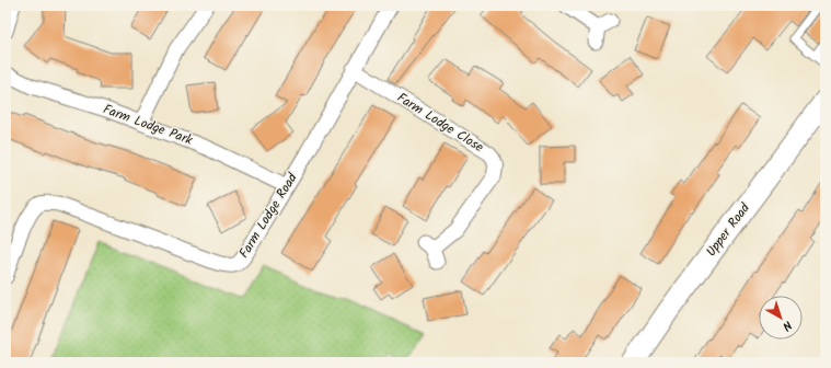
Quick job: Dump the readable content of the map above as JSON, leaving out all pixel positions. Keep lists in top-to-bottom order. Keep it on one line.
{"streets":{"main road":["Upper Road"],"street":["Farm Lodge Close","Farm Lodge Park","Farm Lodge Road"]},"crossings":[["Farm Lodge Close","Farm Lodge Road"],["Farm Lodge Park","Farm Lodge Road"]],"north":"bottom right"}
